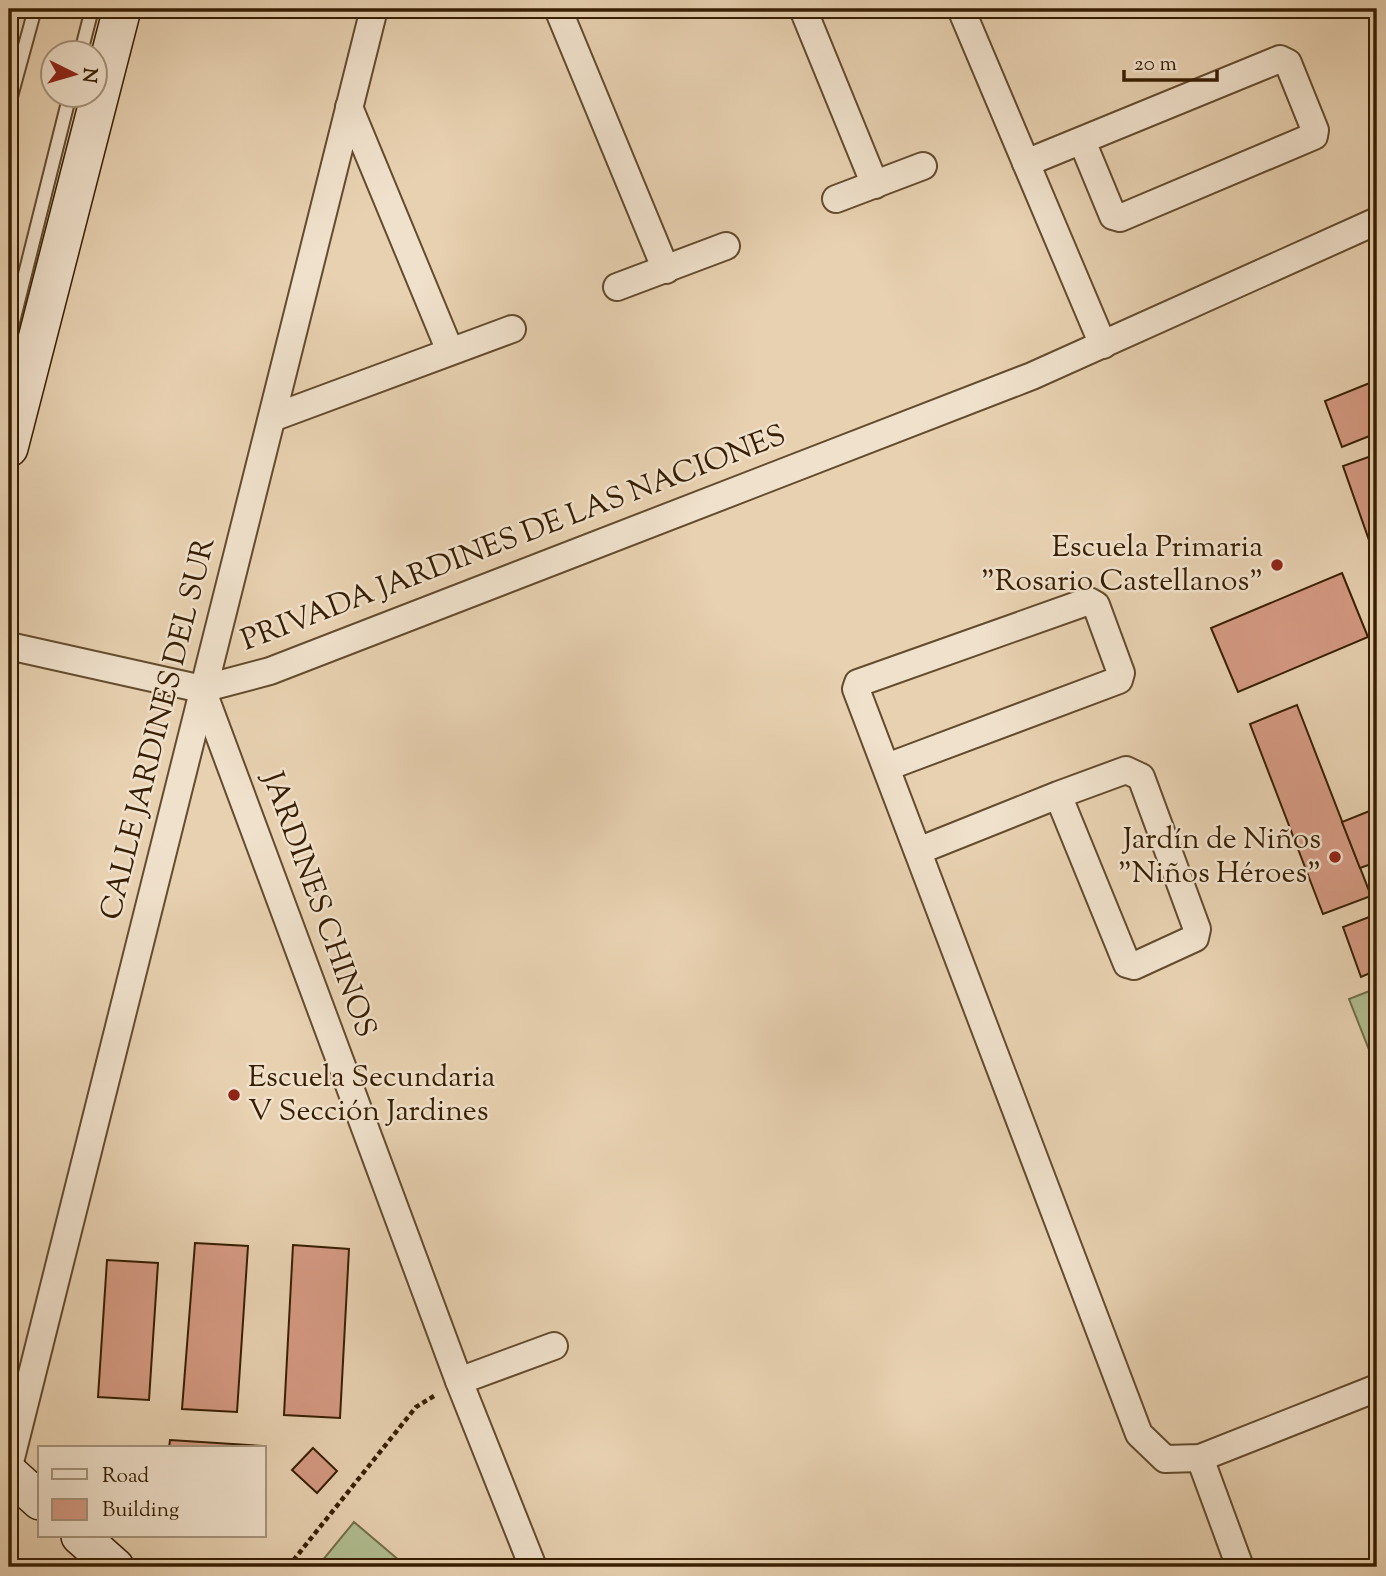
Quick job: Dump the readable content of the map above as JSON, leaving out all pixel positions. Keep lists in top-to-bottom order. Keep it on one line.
{"streets":{"street":["PRIVADA JARDINES DE LAS NACIONES","CALLE JARDINES DEL SUR","JARDINES CHINOS"]},"crossings":[["PRIVADA JARDINES DE LAS NACIONES","CALLE JARDINES DEL SUR"],["PRIVADA JARDINES DE LAS NACIONES","JARDINES CHINOS"],["CALLE JARDINES DEL SUR","JARDINES CHINOS"]],"places":["Escuela Primaria \"Rosario Castellanos\"","Jardín de Niños \"Niños Héroes\"","Escuela Secundaria V Sección Jardines"],"legend":["Road","Building"],"scale_bar":"20 m","north":"right"}
